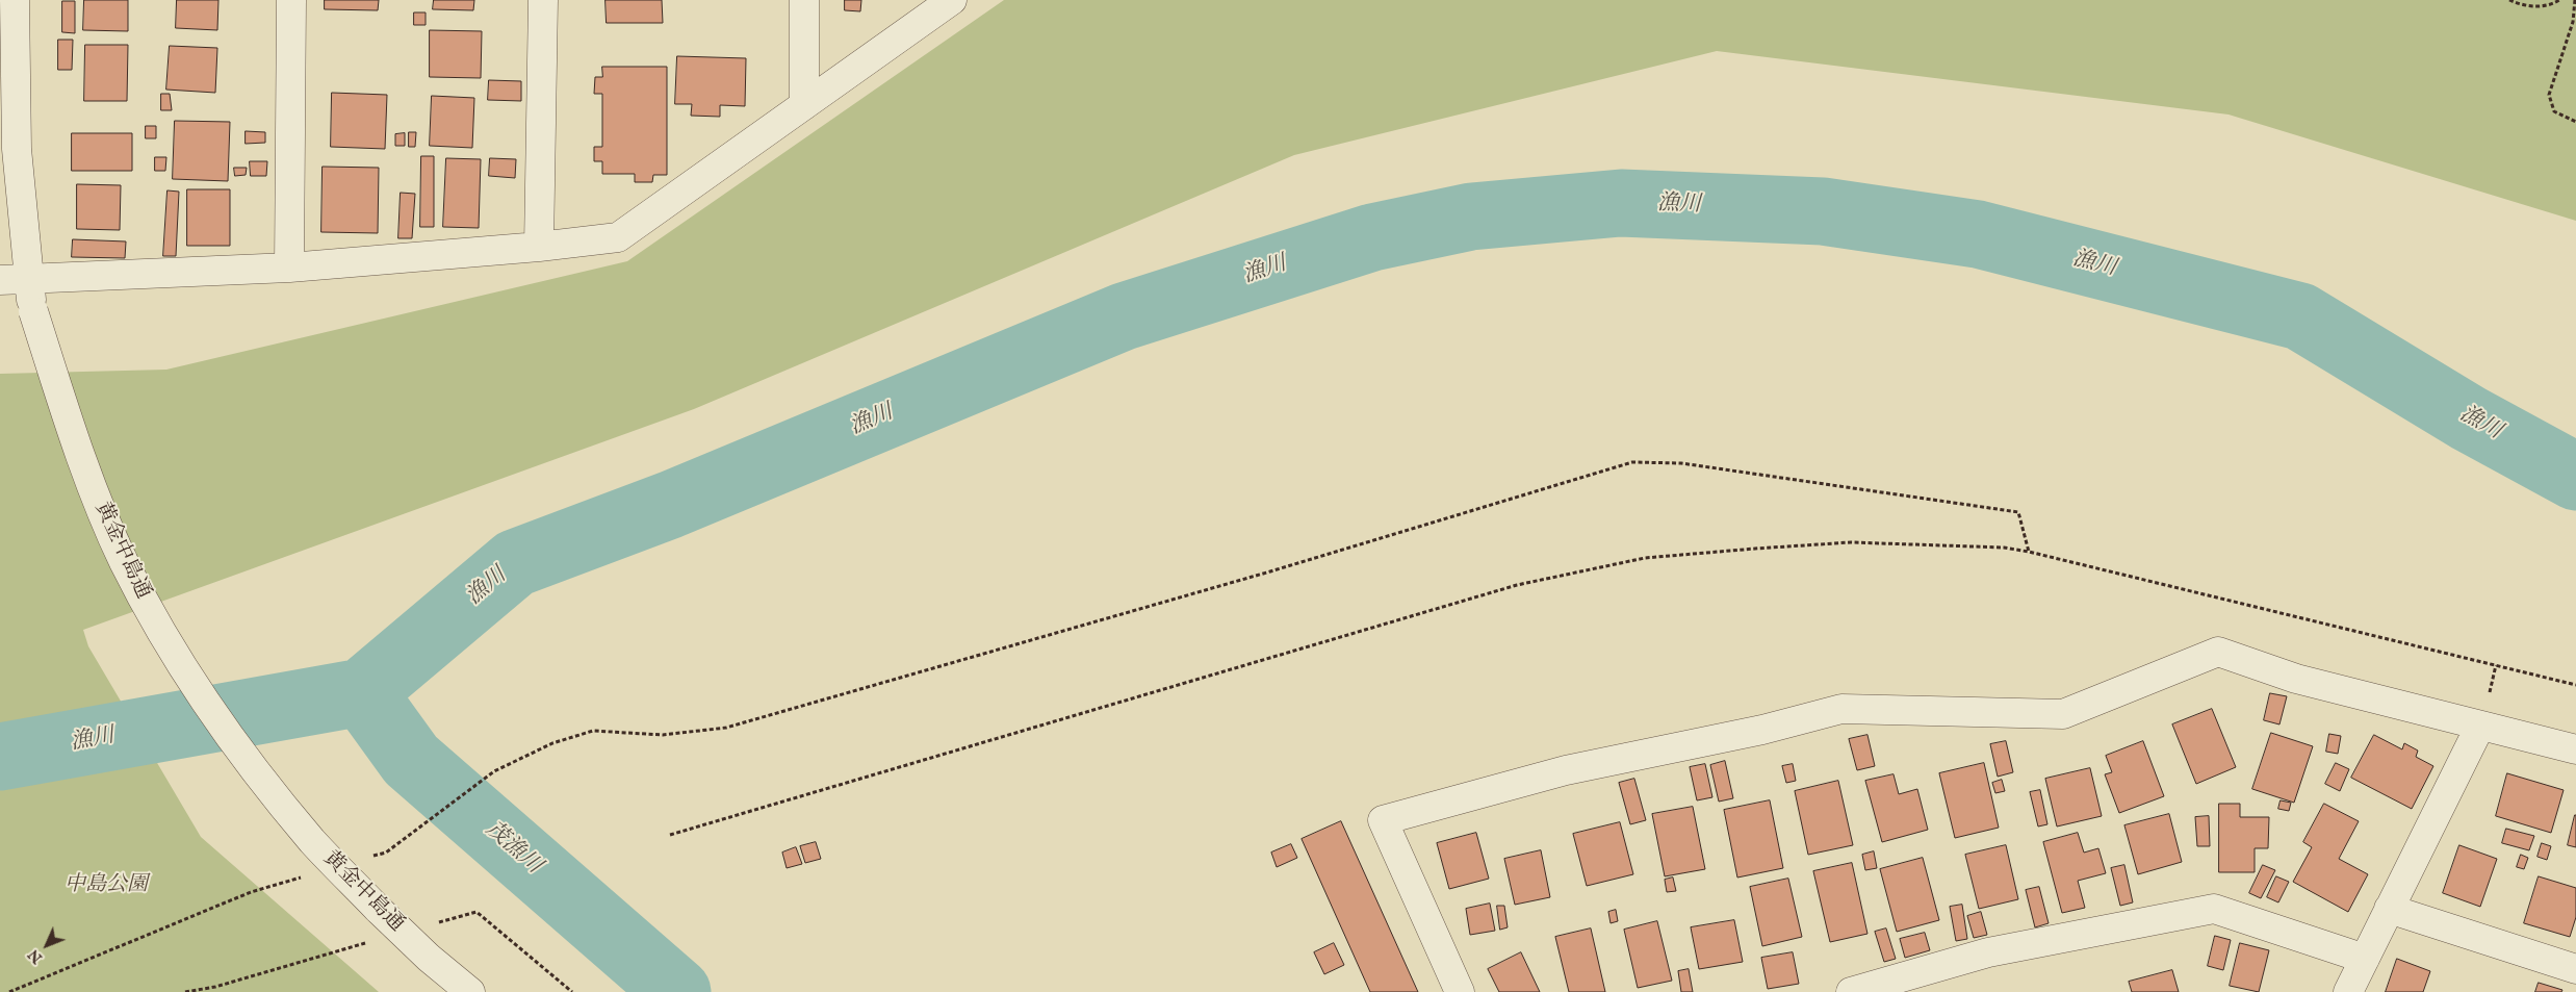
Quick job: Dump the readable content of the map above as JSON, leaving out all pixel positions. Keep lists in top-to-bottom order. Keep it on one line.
{"streets":{"street":["黄金中島通"]},"water":["漁川","茂漁川"],"parks":["中島公園"],"north":"bottom left"}
